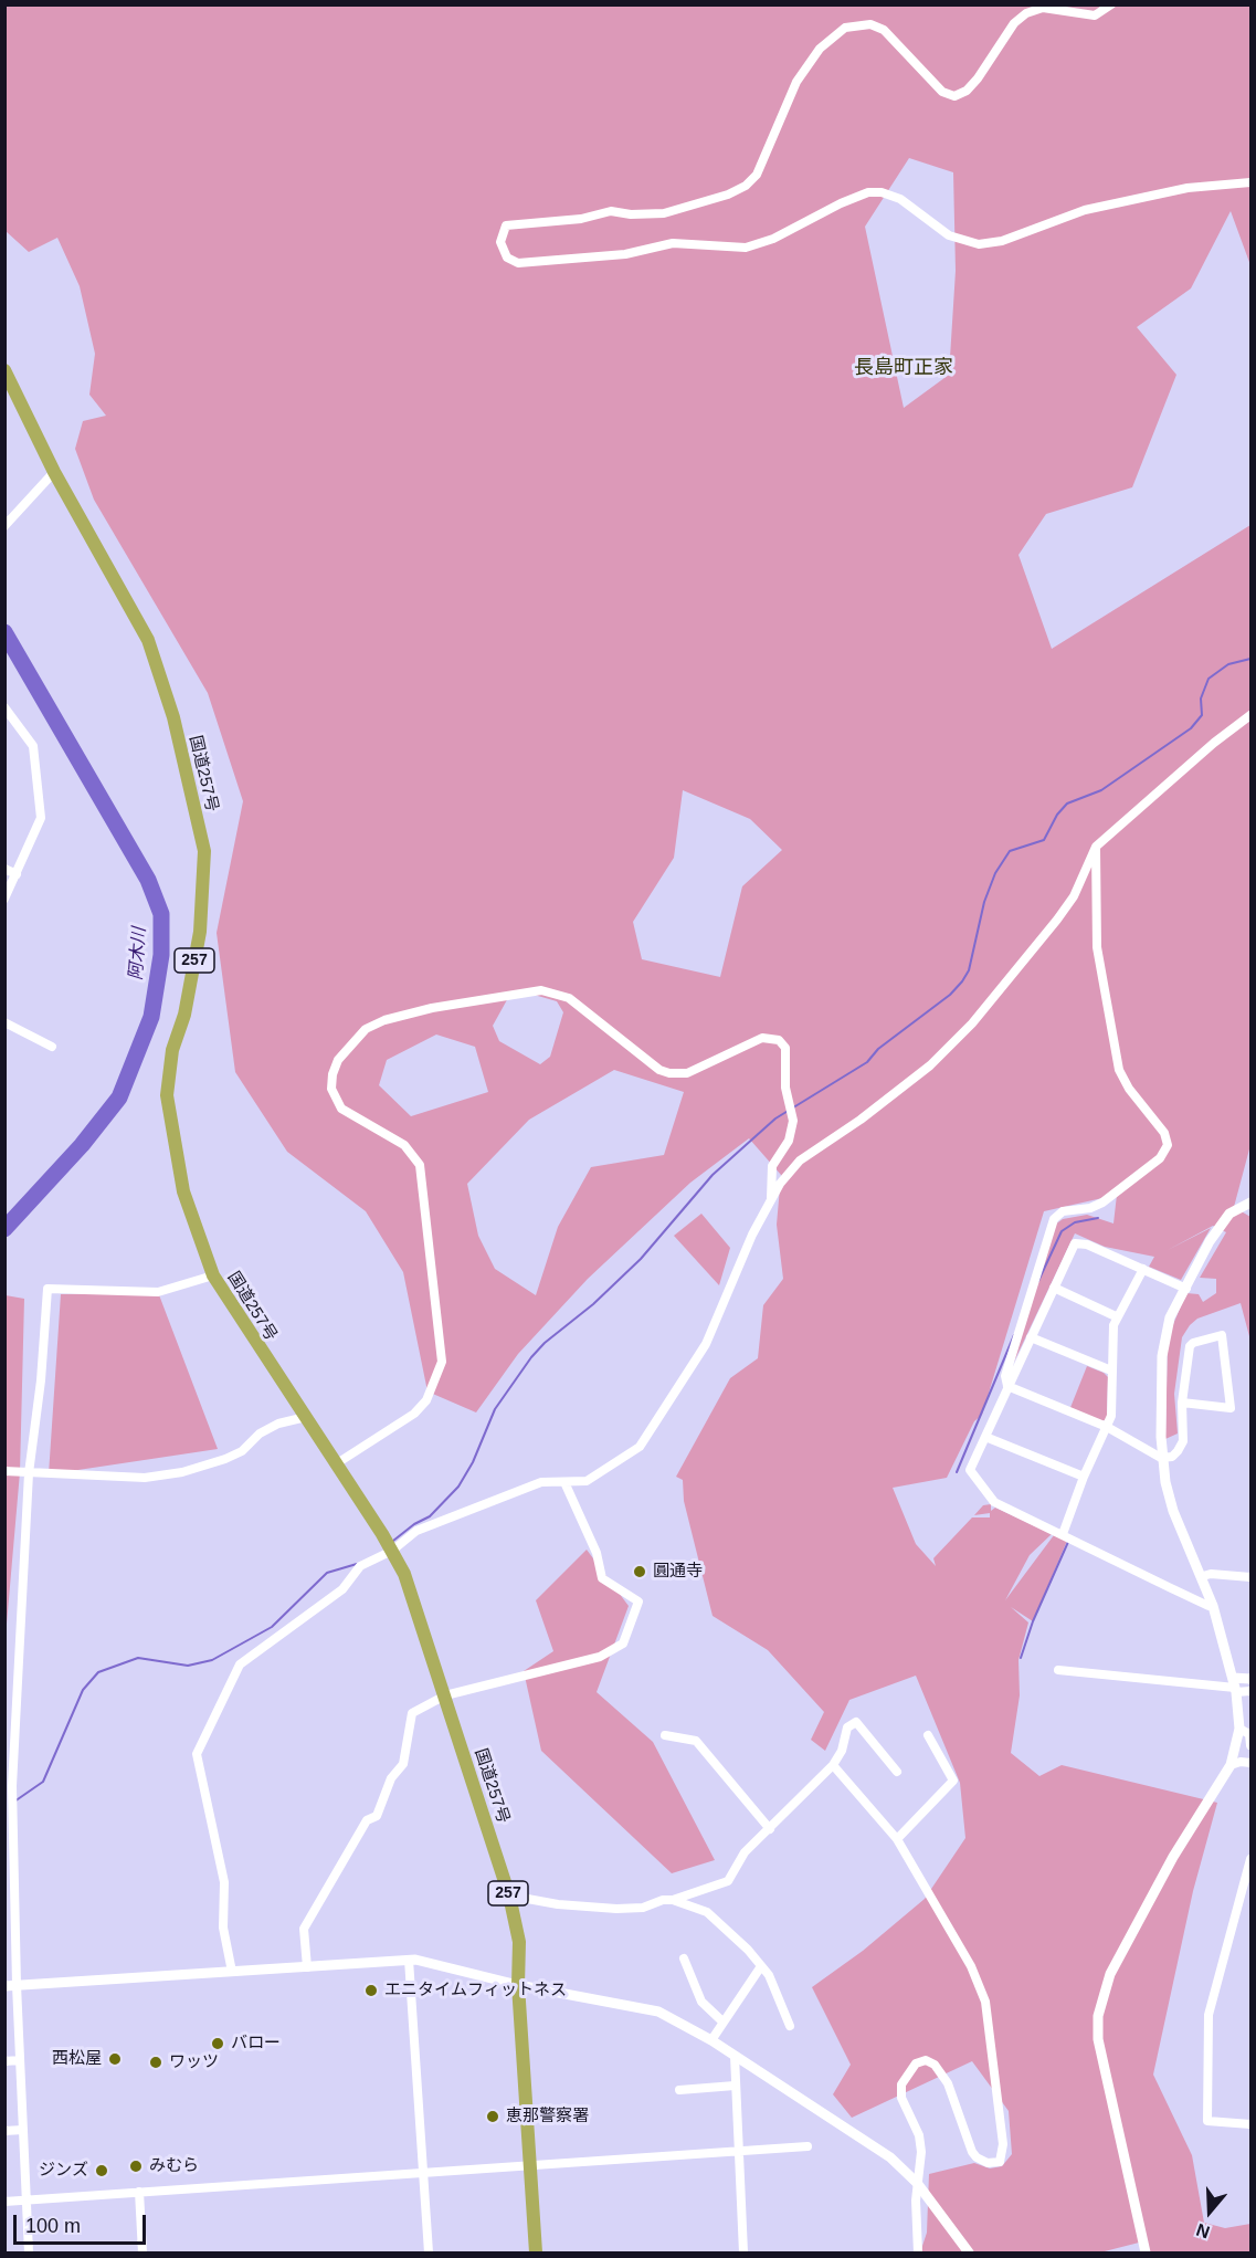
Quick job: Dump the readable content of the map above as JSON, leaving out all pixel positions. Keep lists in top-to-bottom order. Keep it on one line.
{"streets":{"highway":["国道257号","257"]},"districts":["長島町正家"],"water":["阿木川"],"places":["圓通寺","エニタイムフィットネス","バロー","西松屋","ワッツ","恵那警察署","みむら","ジンズ"],"scale_bar":"100 m","north":"bottom"}
